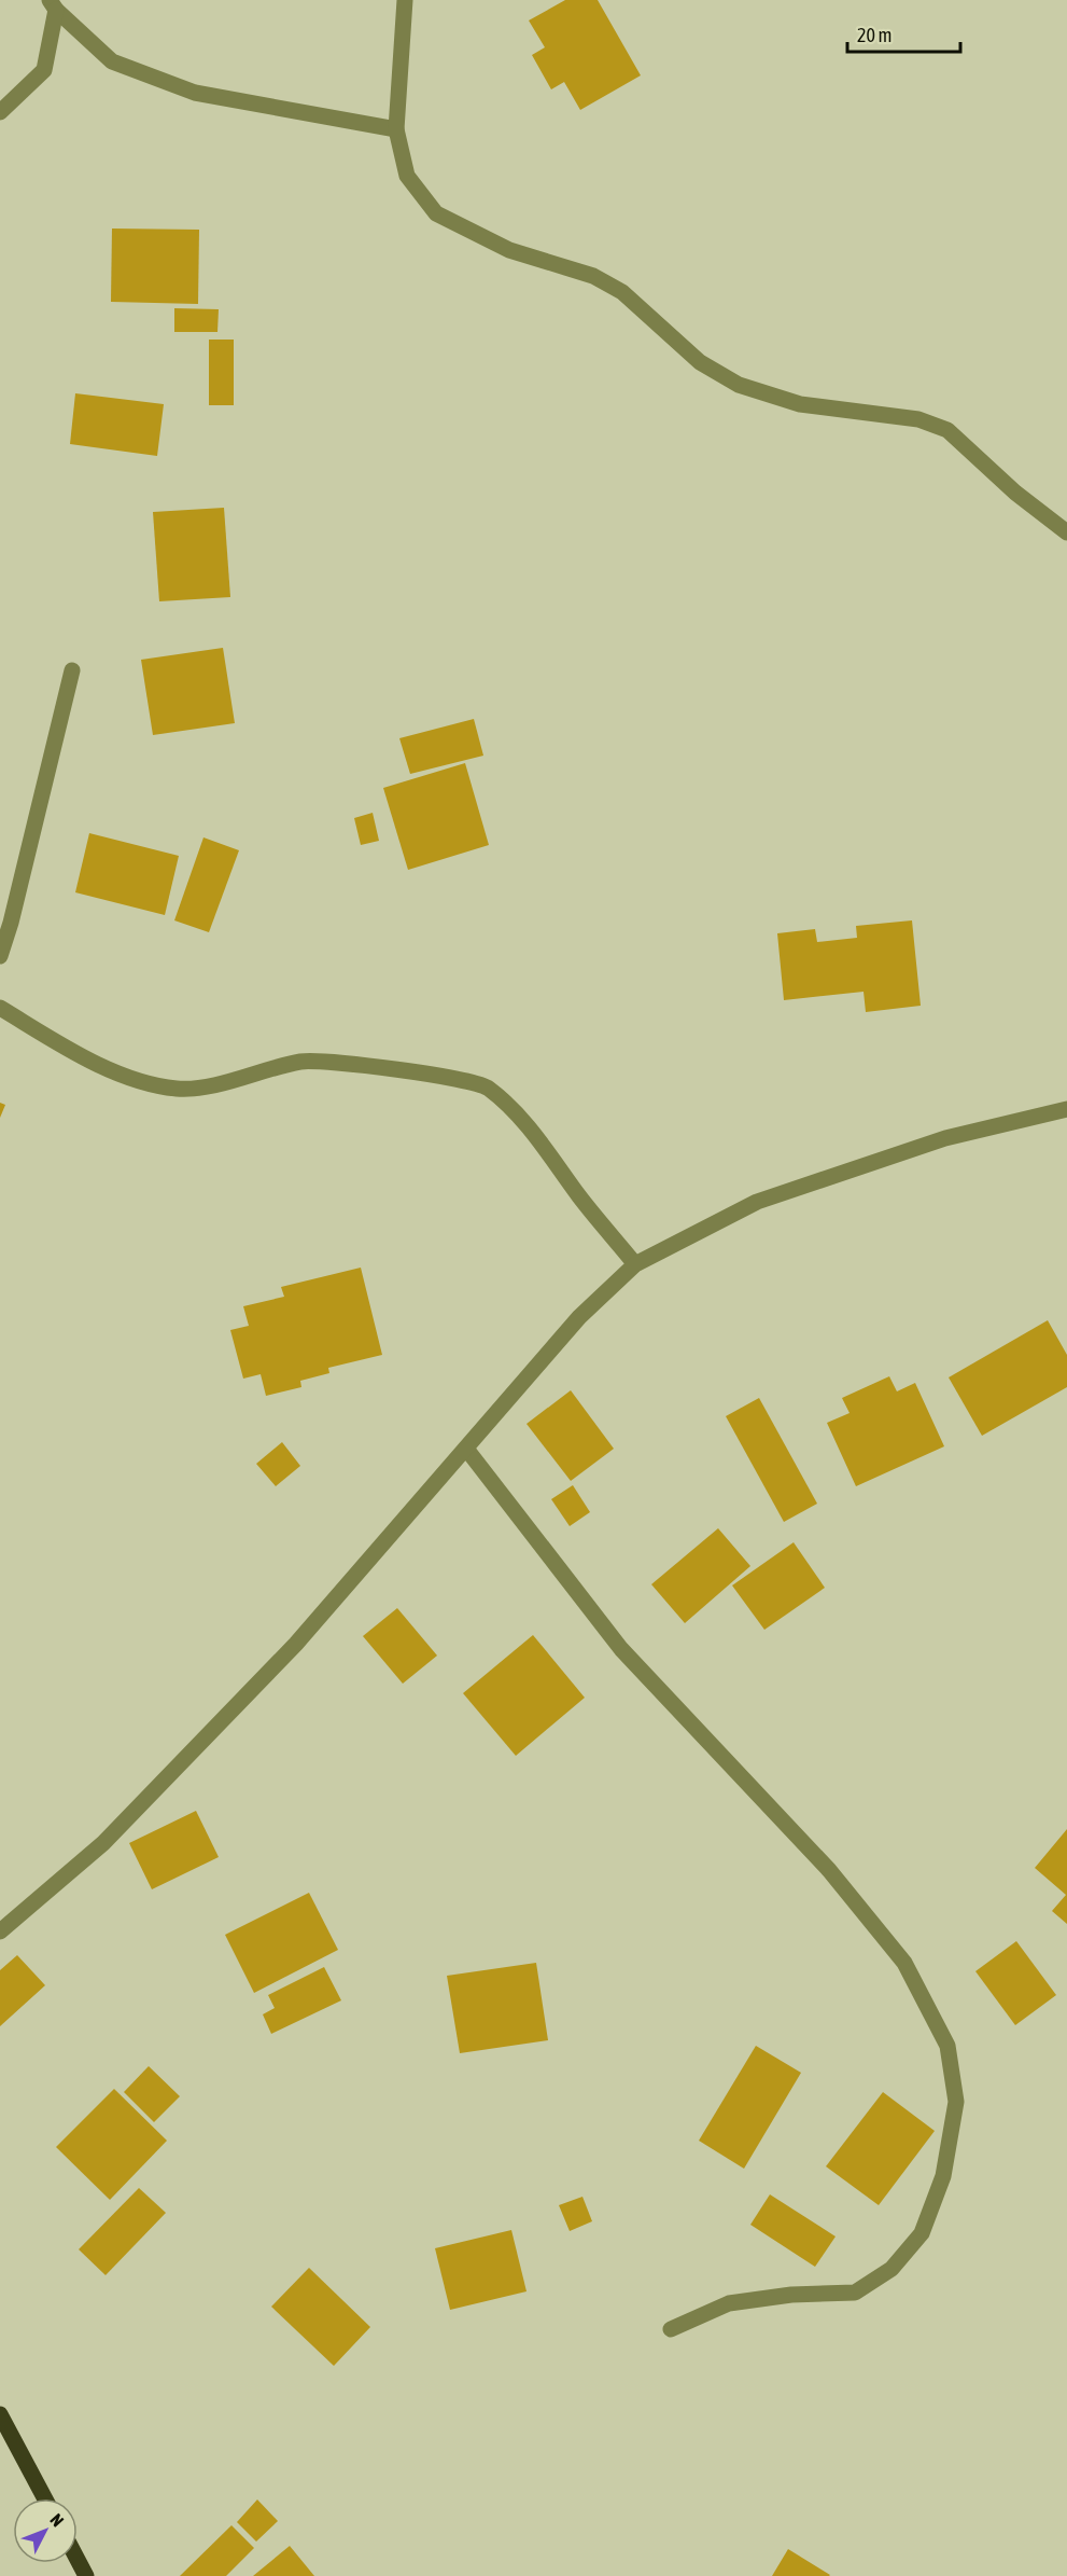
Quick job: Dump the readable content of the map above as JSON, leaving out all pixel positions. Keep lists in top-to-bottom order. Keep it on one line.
{"scale_bar":"20 m","north":"top right"}
